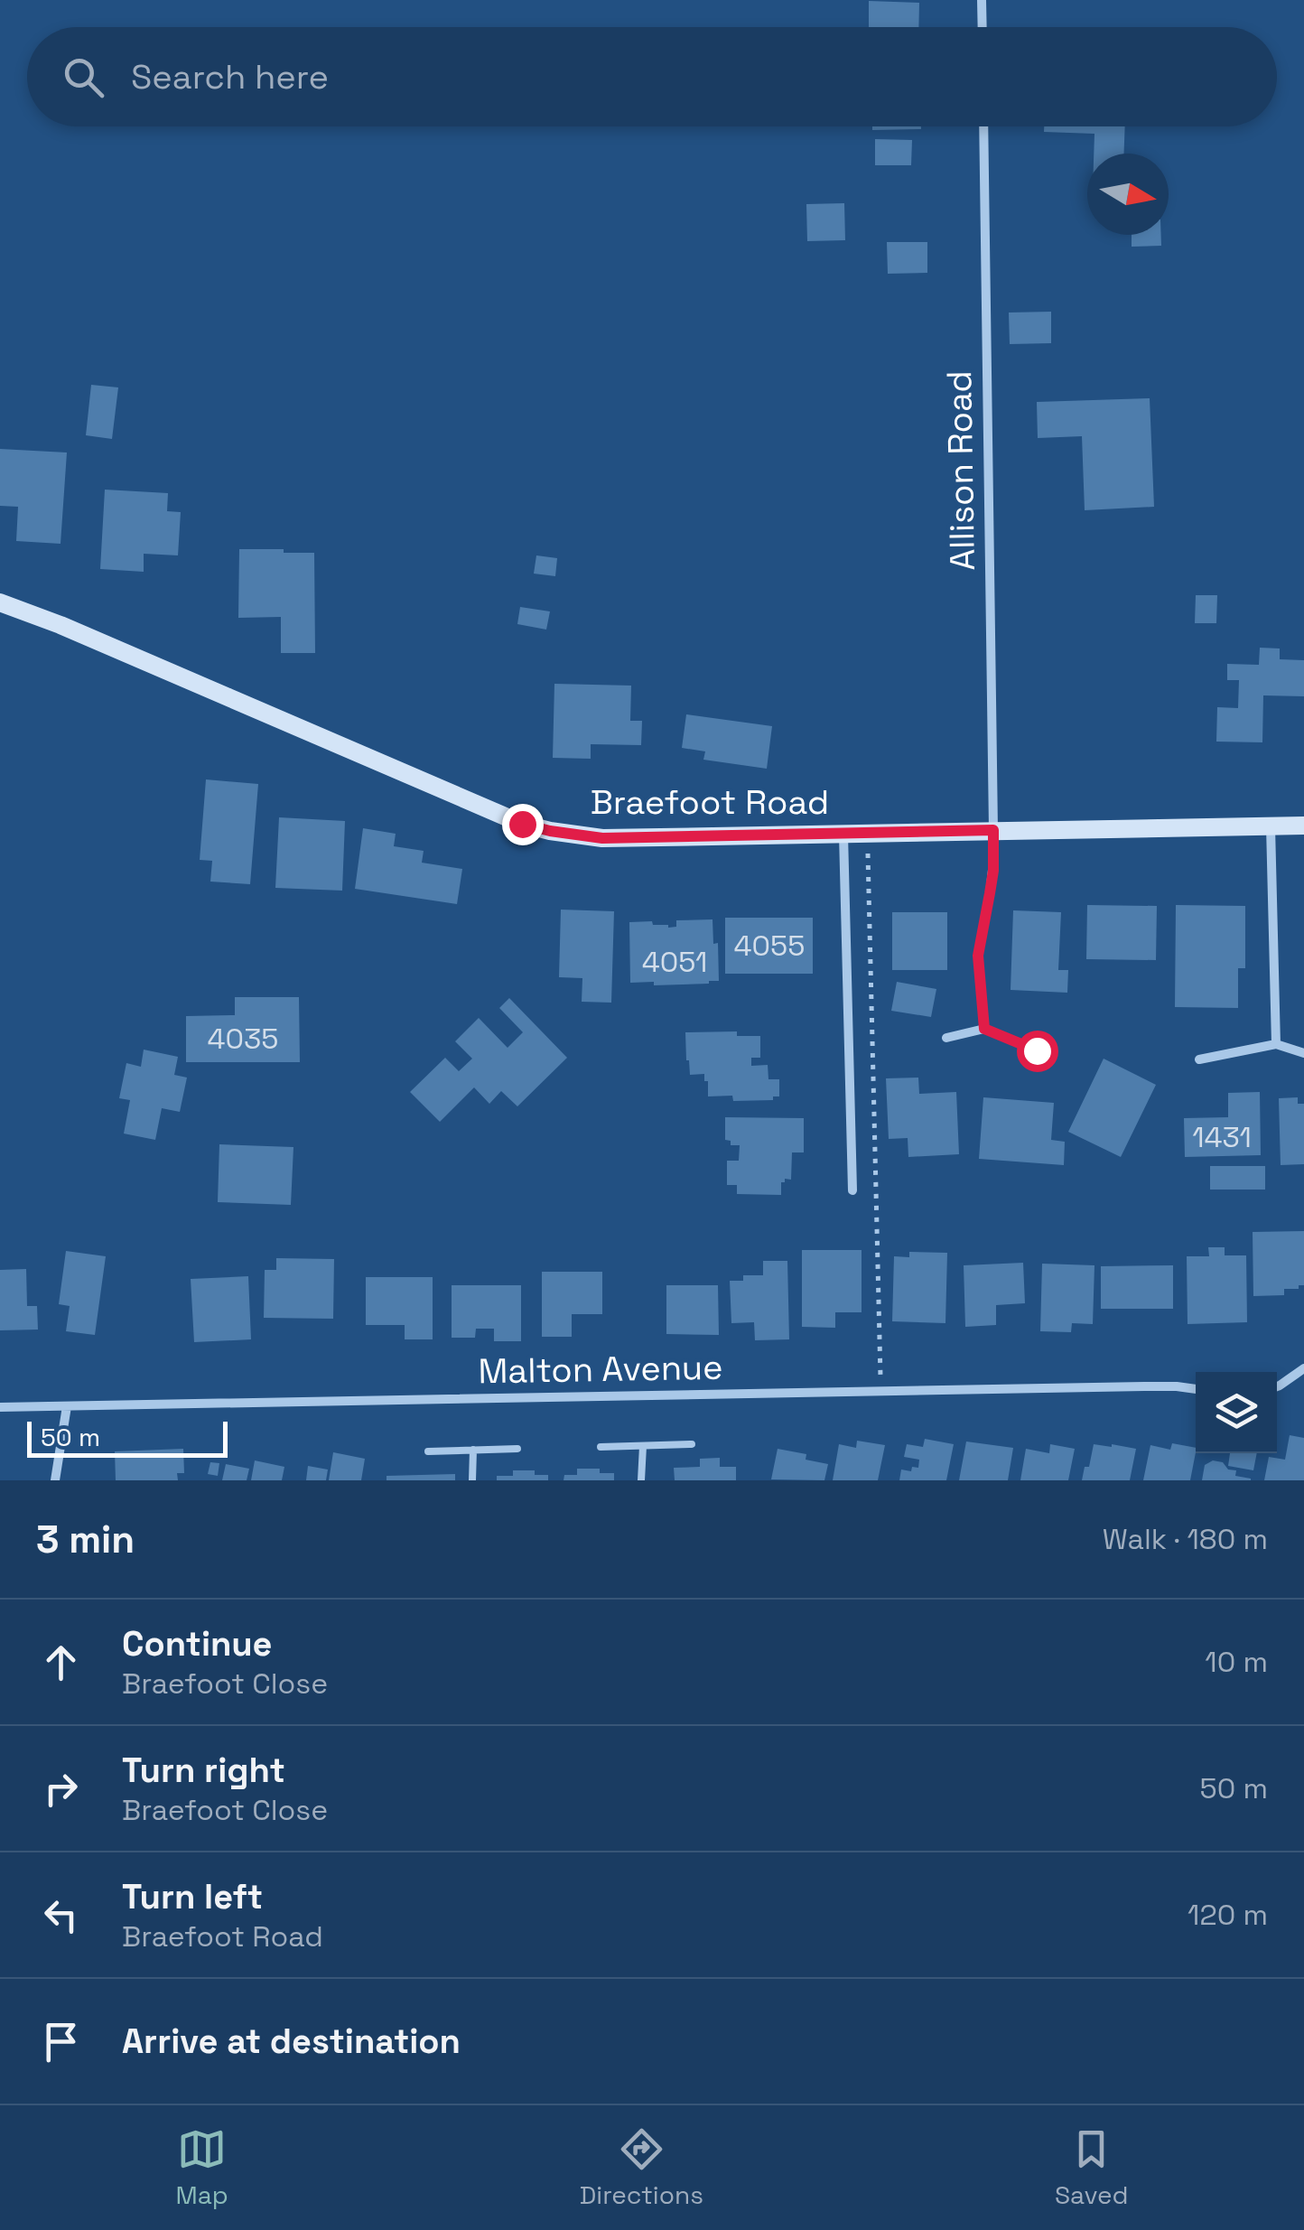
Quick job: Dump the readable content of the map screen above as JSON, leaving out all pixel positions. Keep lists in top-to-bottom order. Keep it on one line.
{"streets":{"street":["Allison Road","Braefoot Road","Malton Avenue"]},"crossings":[["Allison Road","Braefoot Road"]],"house_numbers":["4055","4051","4035","1431"],"scale_bar":"50 m","north":"right","page":{"search":"Search here","scale":"50 m","heading":["3 min","Walk · 180 m"],"list":[["Continue","Braefoot Close","10 m"],["Turn right","Braefoot Close","50 m"],["Turn left","Braefoot Road","120 m"],"Arrive at destination"],"nav":["Map","Directions","Saved"]}}
